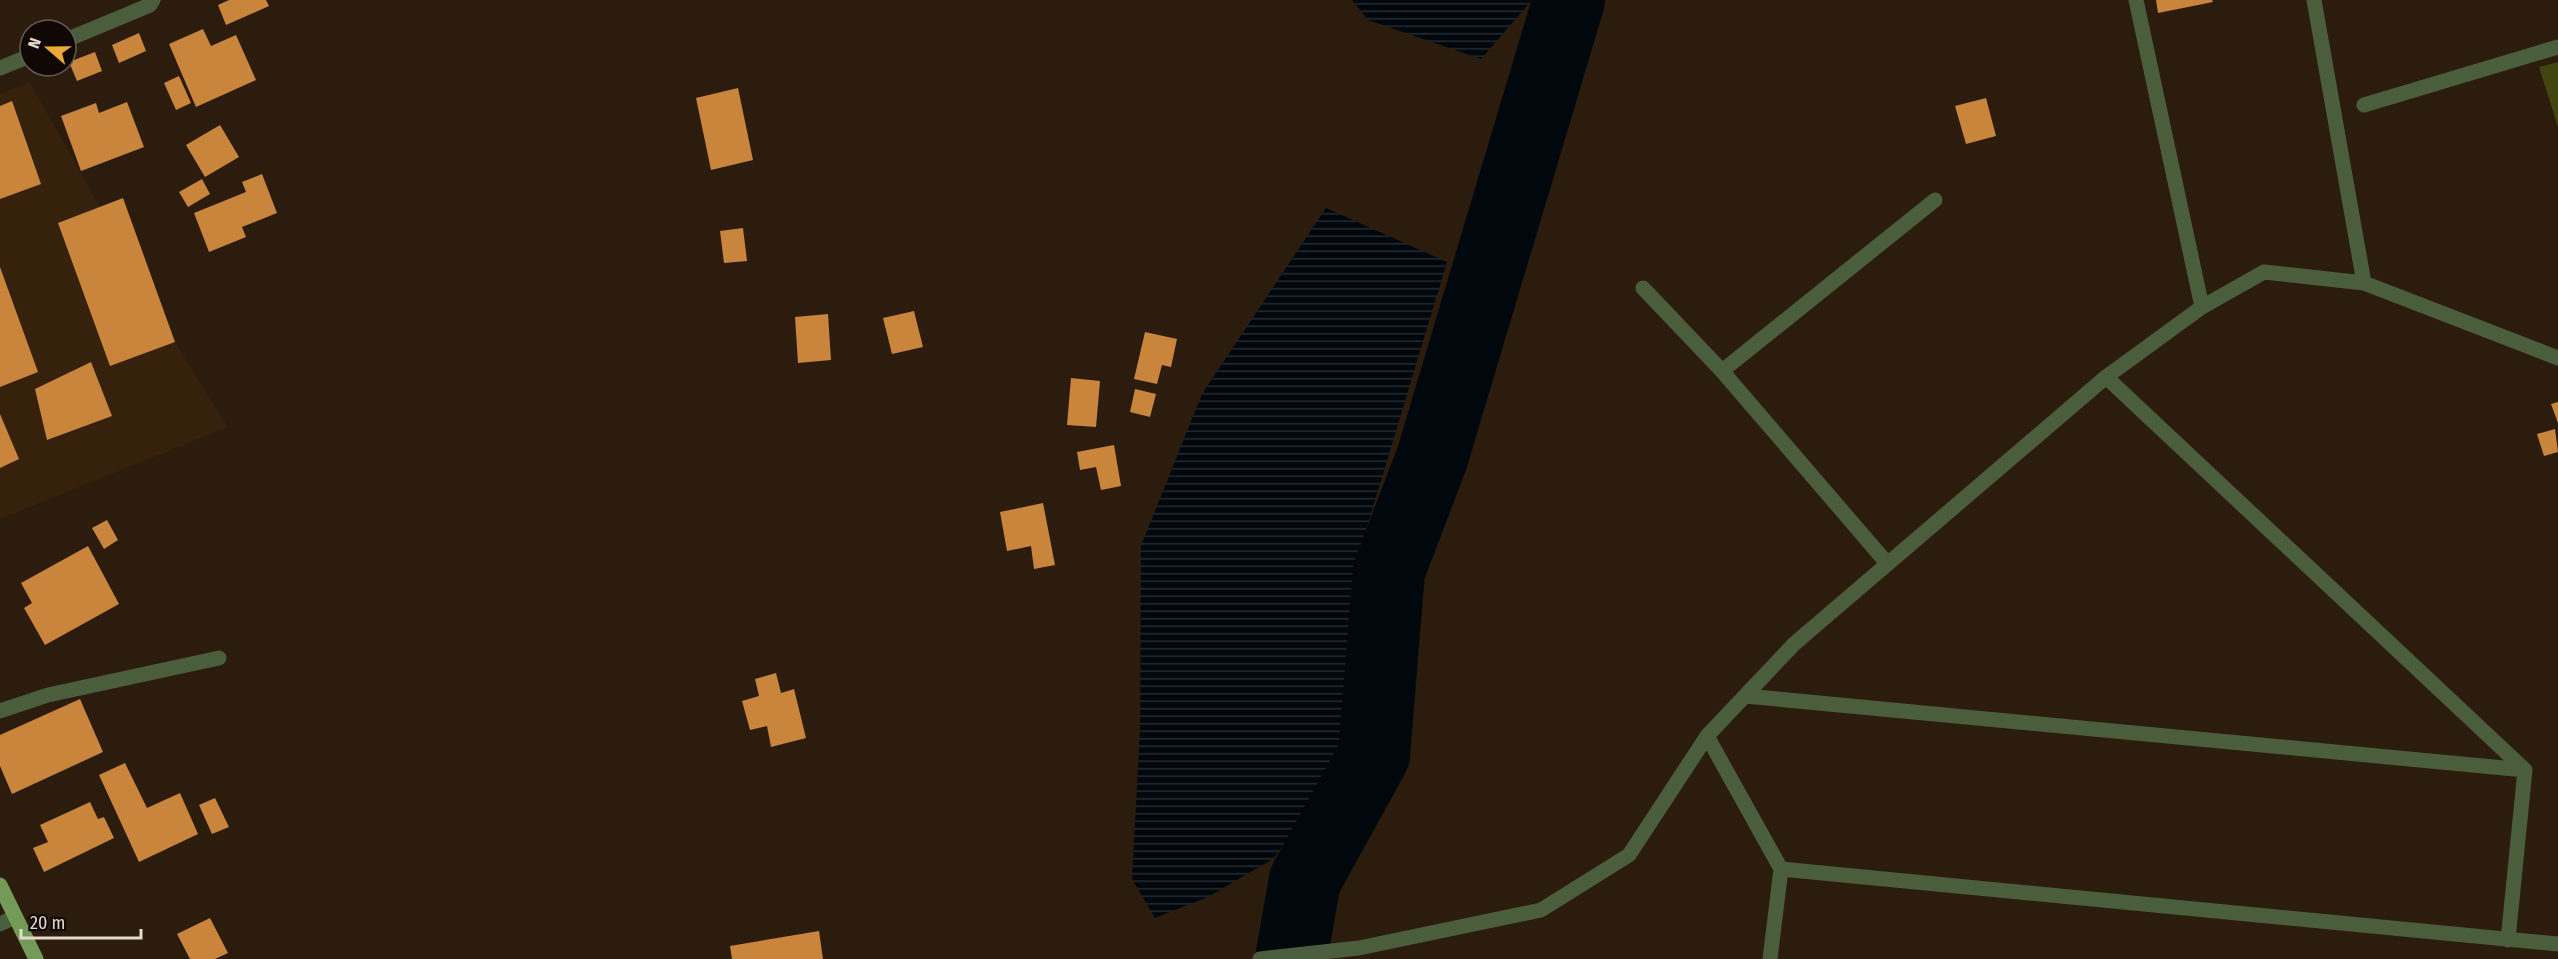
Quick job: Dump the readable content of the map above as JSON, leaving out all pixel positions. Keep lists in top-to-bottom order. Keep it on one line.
{"scale_bar":"20 m","north":"left"}
